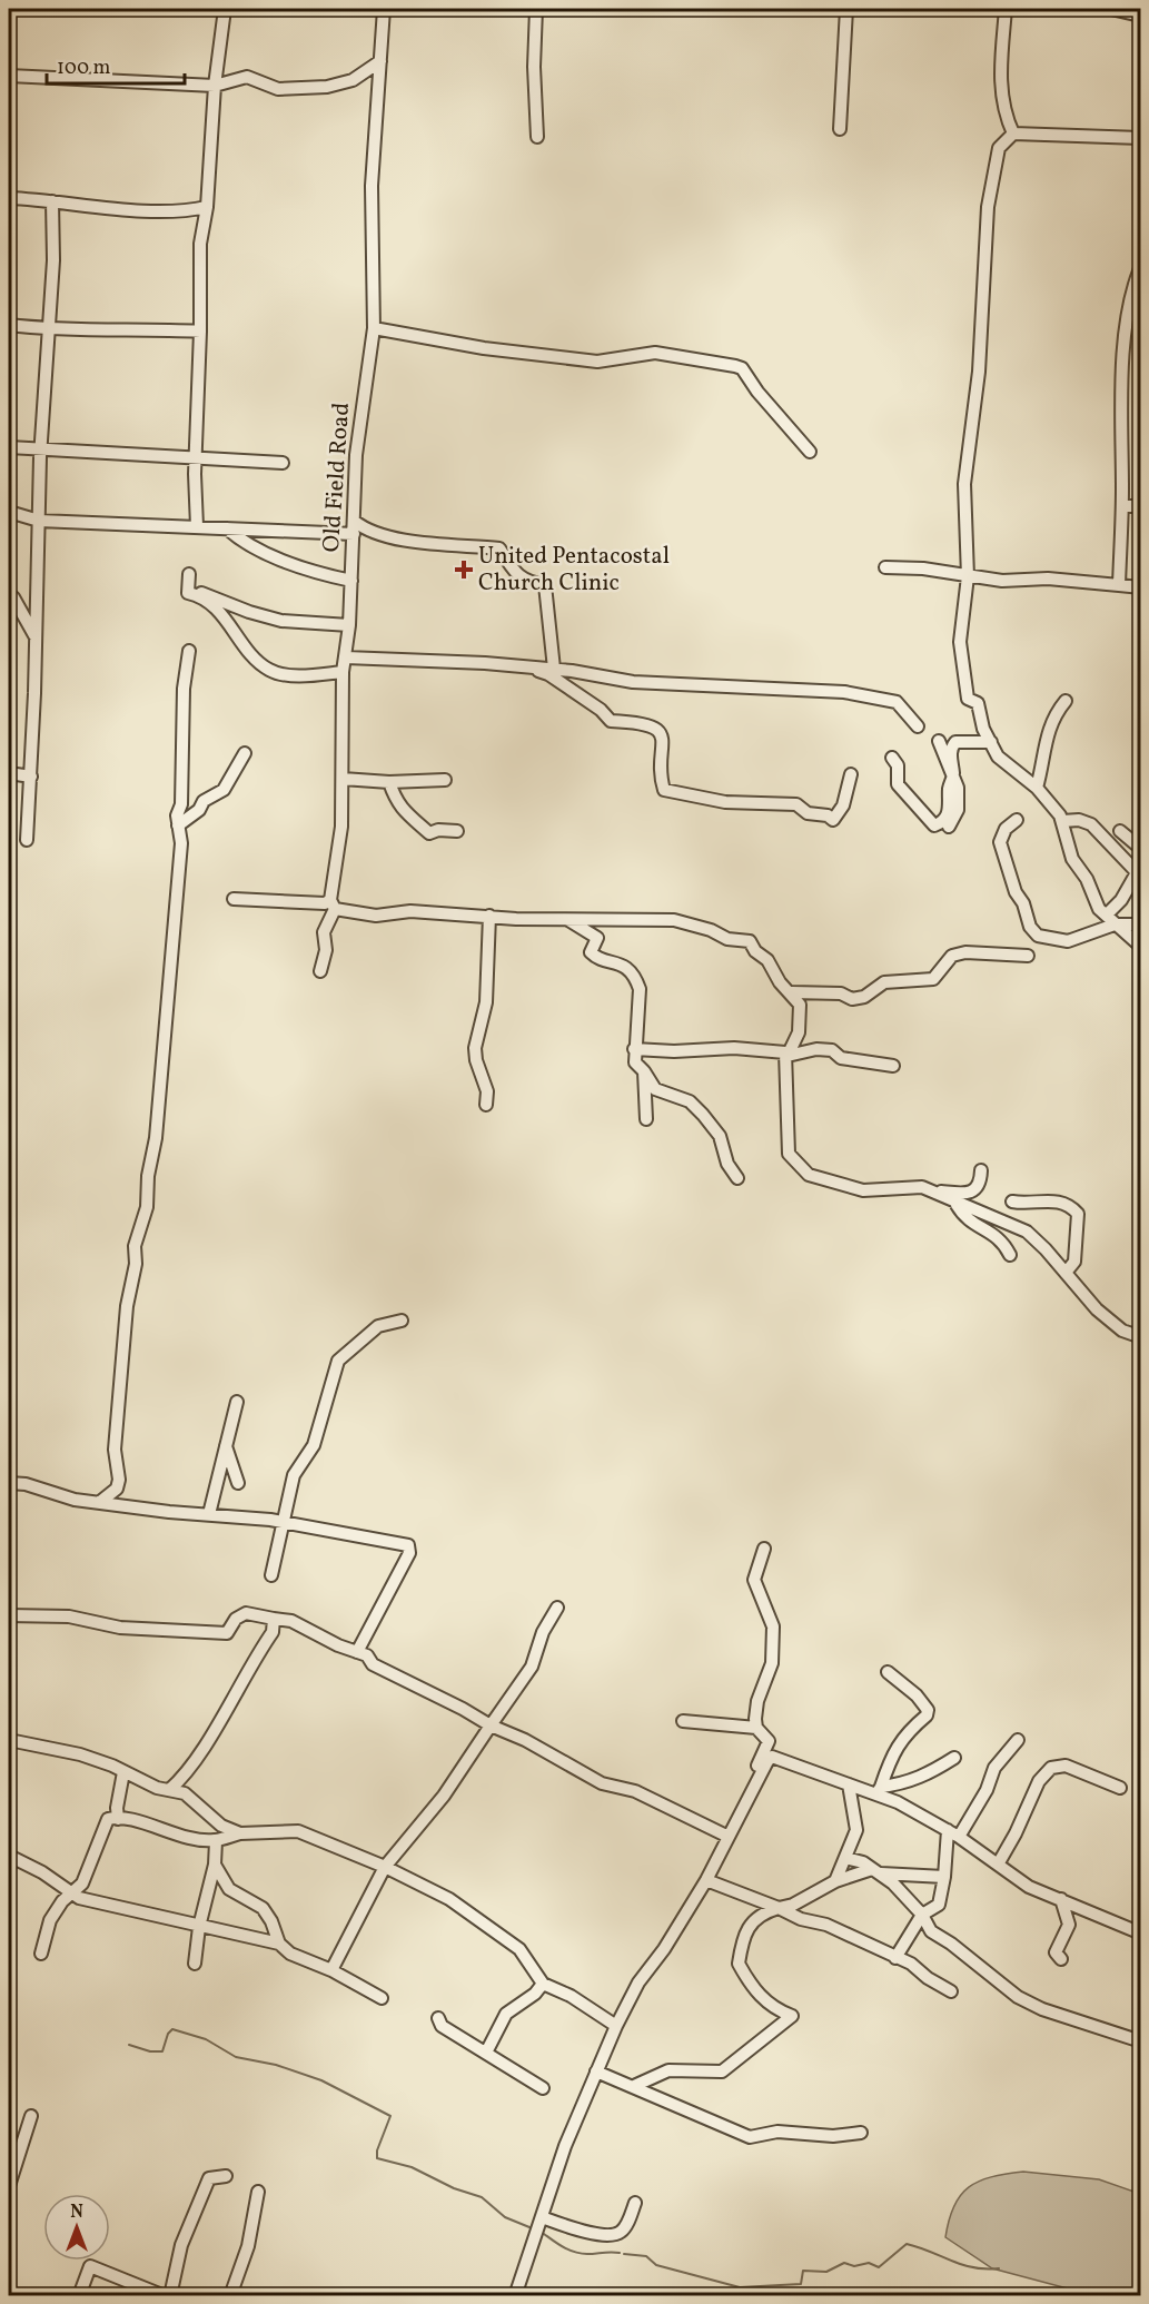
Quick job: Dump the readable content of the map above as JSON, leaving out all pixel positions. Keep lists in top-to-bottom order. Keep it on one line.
{"streets":{"street":["Old Field Road"]},"places":{"health":["United Pentacostal Church Clinic"]},"scale_bar":"100 m","north":"top"}
